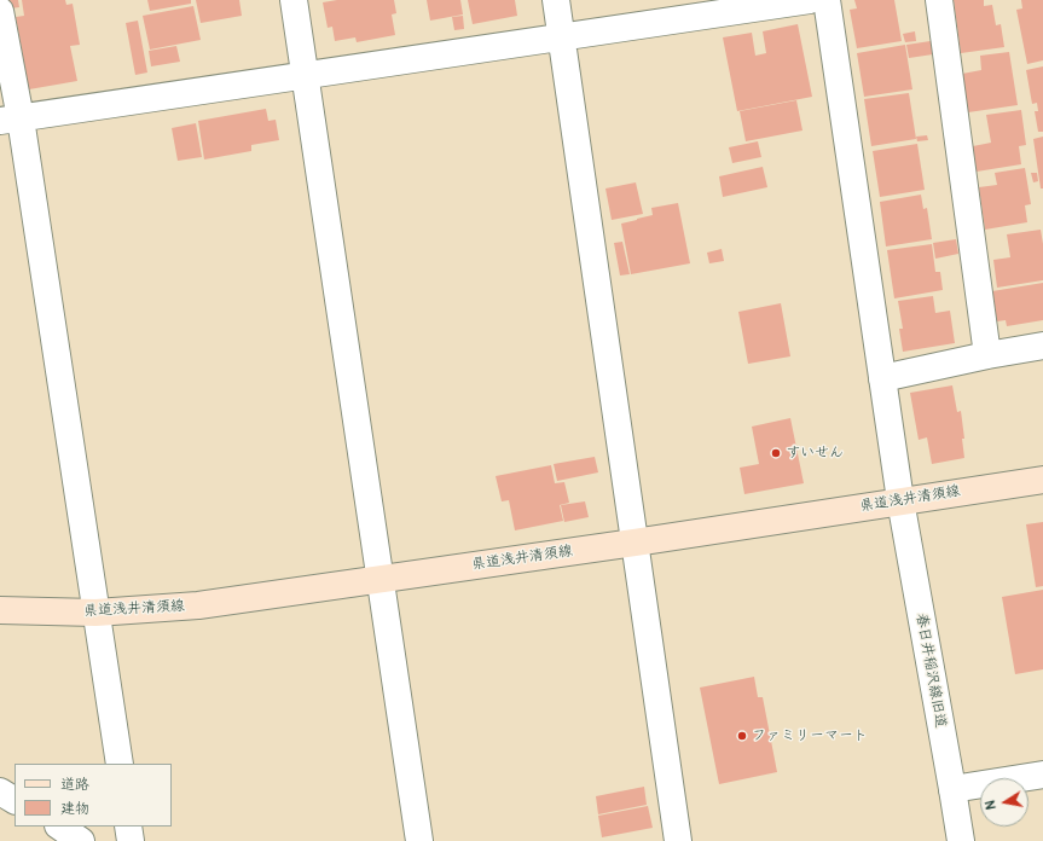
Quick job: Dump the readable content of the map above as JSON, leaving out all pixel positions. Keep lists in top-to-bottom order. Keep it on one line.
{"streets":{"main road":["県道浅井清須線"],"street":["春日井稲沢線旧道"]},"crossings":[["県道浅井清須線","春日井稲沢線旧道"]],"places":["すいせん","ファミリーマート"],"legend":["道路","建物"],"north":"left"}
